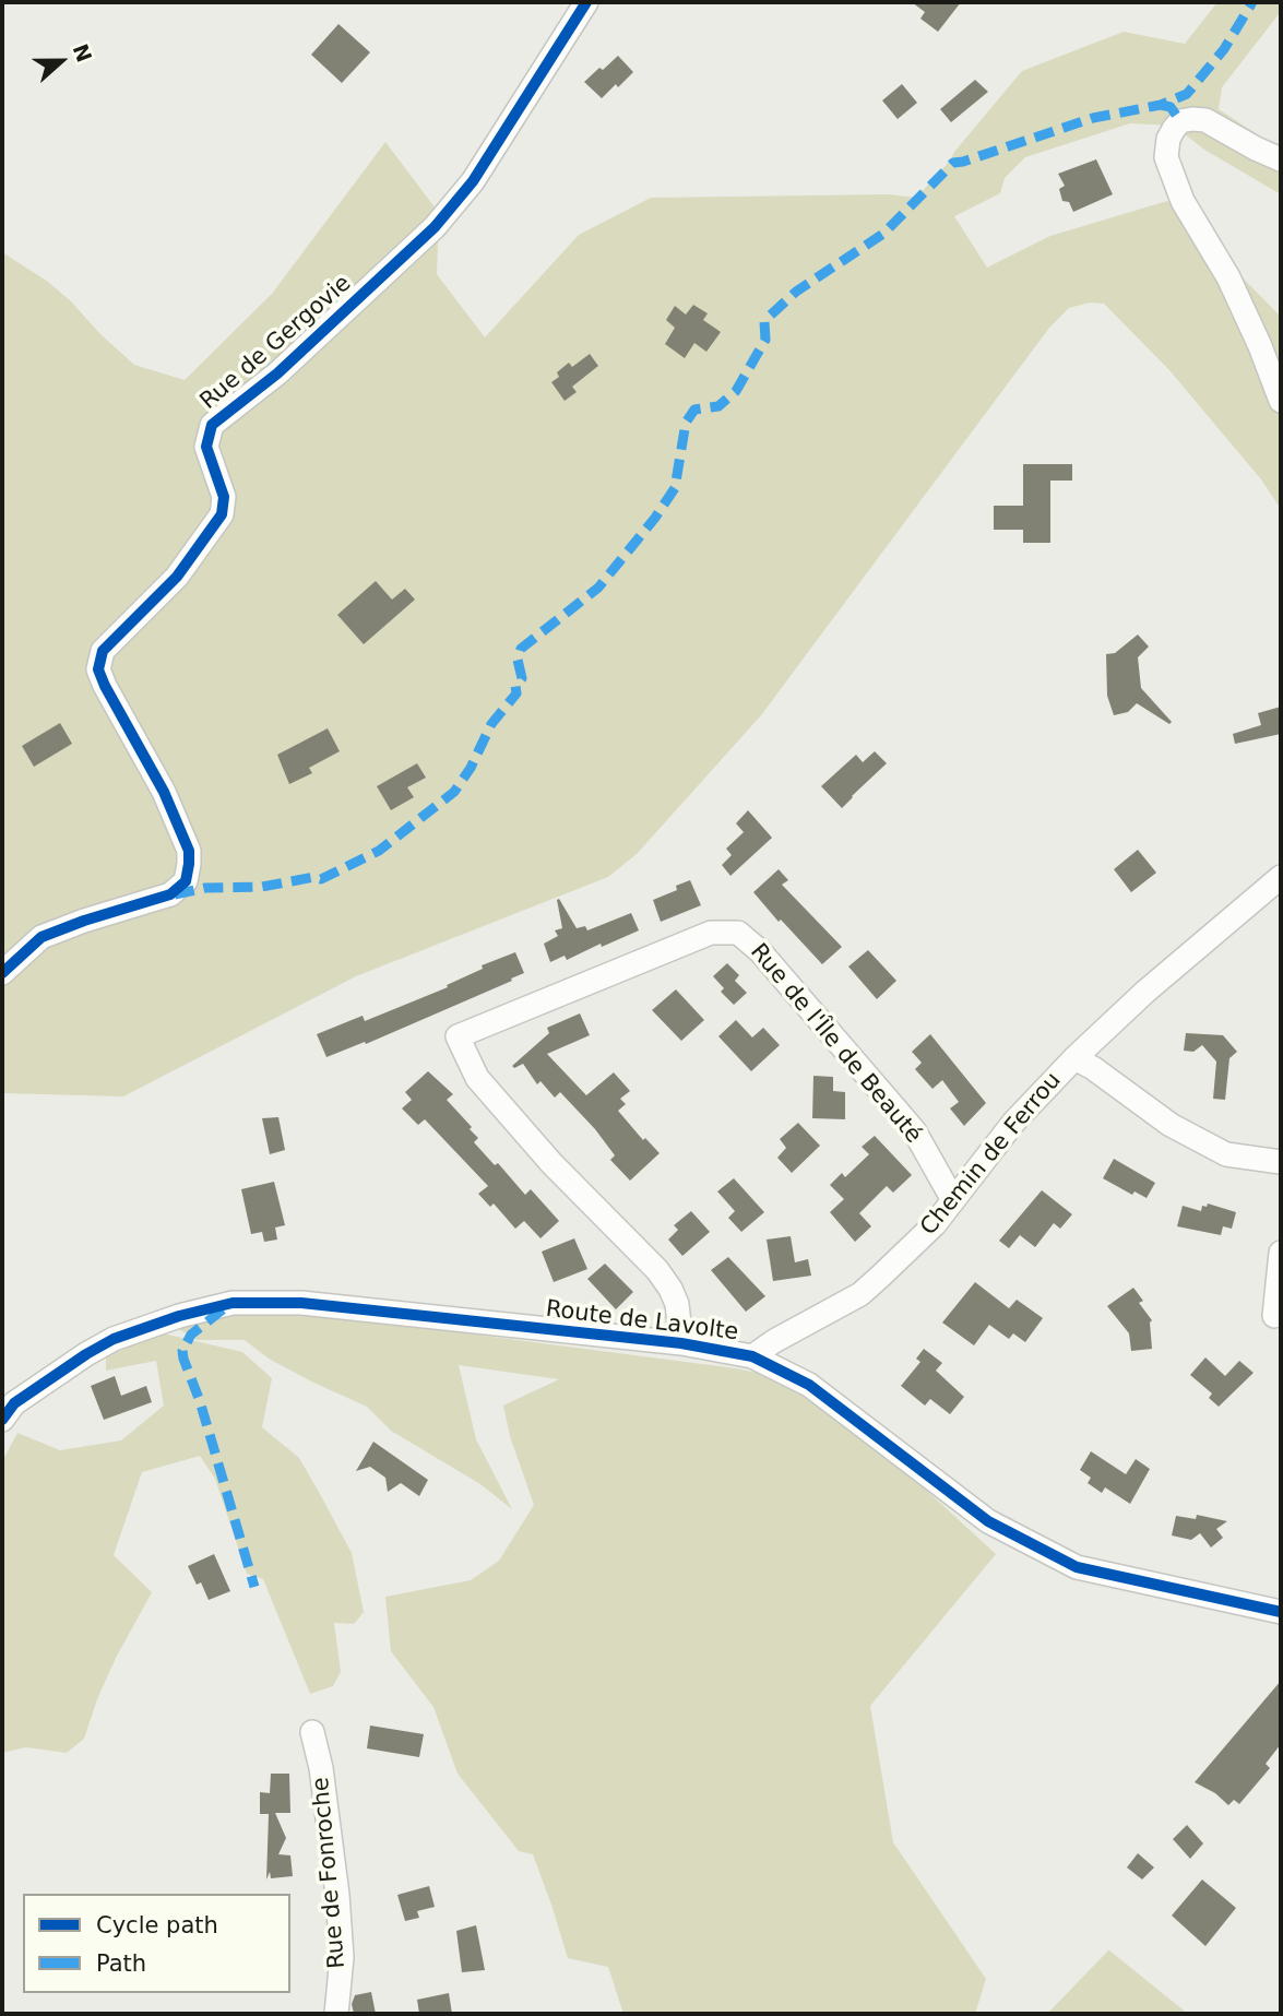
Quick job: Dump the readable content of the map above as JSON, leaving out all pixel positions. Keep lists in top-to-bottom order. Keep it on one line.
{"streets":{"street":["Rue de Gergovie","Rue de l'Île de Beauté","Chemin de Ferrou","Route de Lavolte","Rue de Fonroche"]},"crossings":[["Rue de l'Île de Beauté","Chemin de Ferrou"],["Rue de l'Île de Beauté","Route de Lavolte"],["Chemin de Ferrou","Route de Lavolte"]],"legend":["Cycle path","Path"],"north":"right"}
